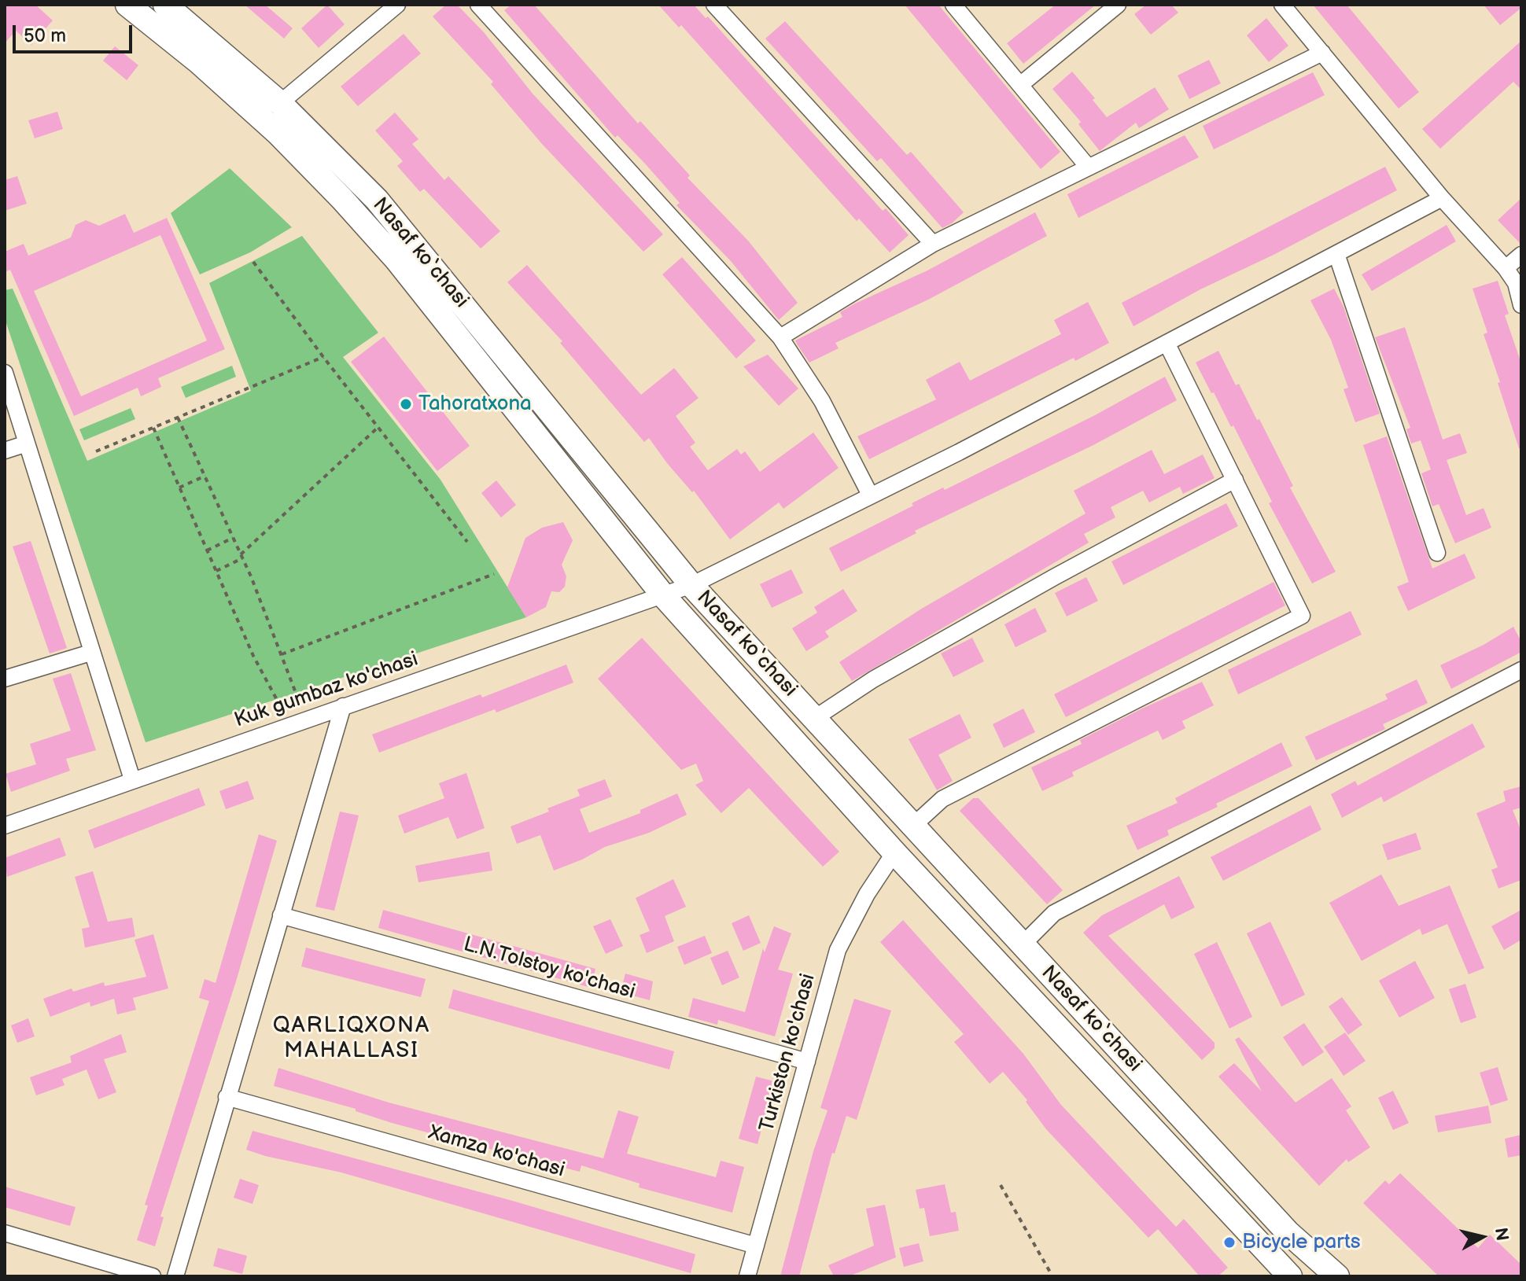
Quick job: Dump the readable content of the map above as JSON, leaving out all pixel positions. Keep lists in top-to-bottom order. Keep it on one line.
{"streets":{"main road":["Nasaf ko‘chasi"],"street":["Kuk gumbaz ko'chasi","L.N.Tolstoy ko'chasi","Turkiston ko'chasi","Xamza ko'chasi"]},"crossings":[["Nasaf ko‘chasi","Kuk gumbaz ko'chasi"],["Nasaf ko‘chasi","Turkiston ko'chasi"],["L.N.Tolstoy ko'chasi","Turkiston ko'chasi"],["Turkiston ko'chasi","Xamza ko'chasi"]],"districts":["QARLIQXONA MAHALLASI"],"places":["Tahoratxona","Bicycle parts"],"scale_bar":"50 m","north":"right"}
